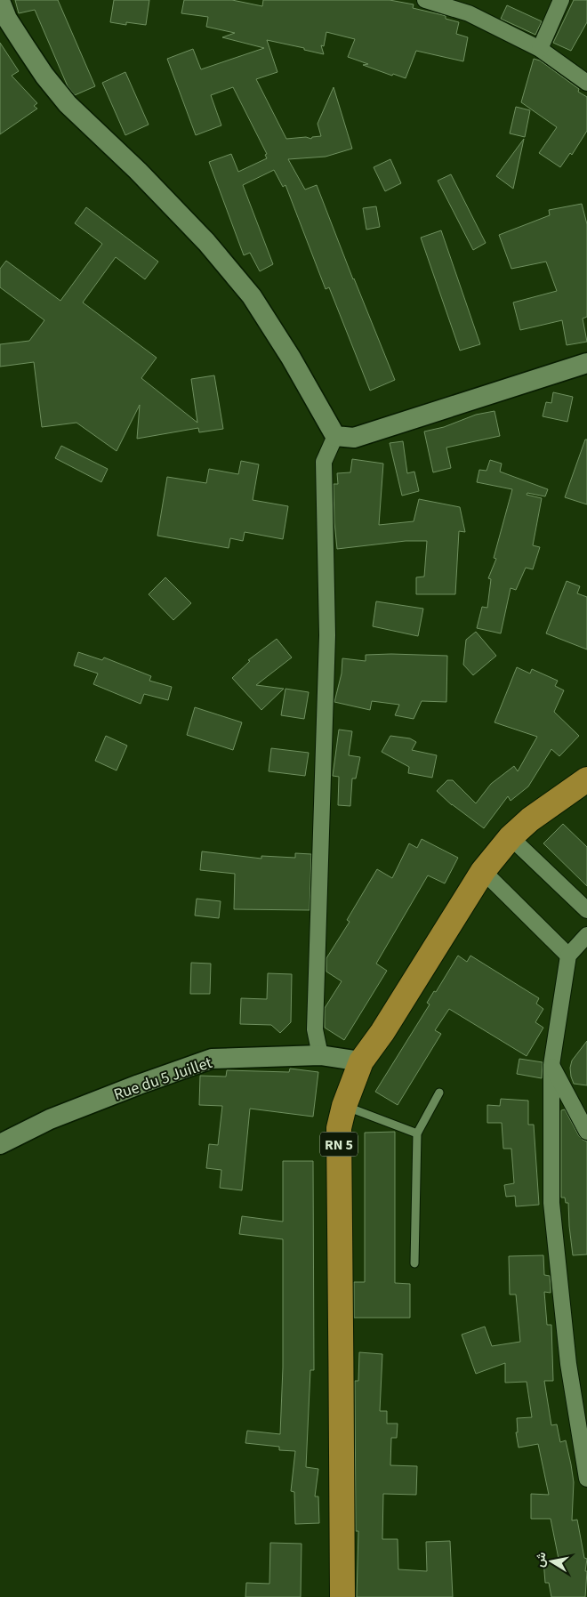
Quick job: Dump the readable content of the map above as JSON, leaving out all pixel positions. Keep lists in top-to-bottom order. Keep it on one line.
{"streets":{"main road":["RN 5"],"street":["Rue du 5 Juillet"]},"crossings":[["Rue du 5 Juillet","RN 5"]],"north":"left"}
